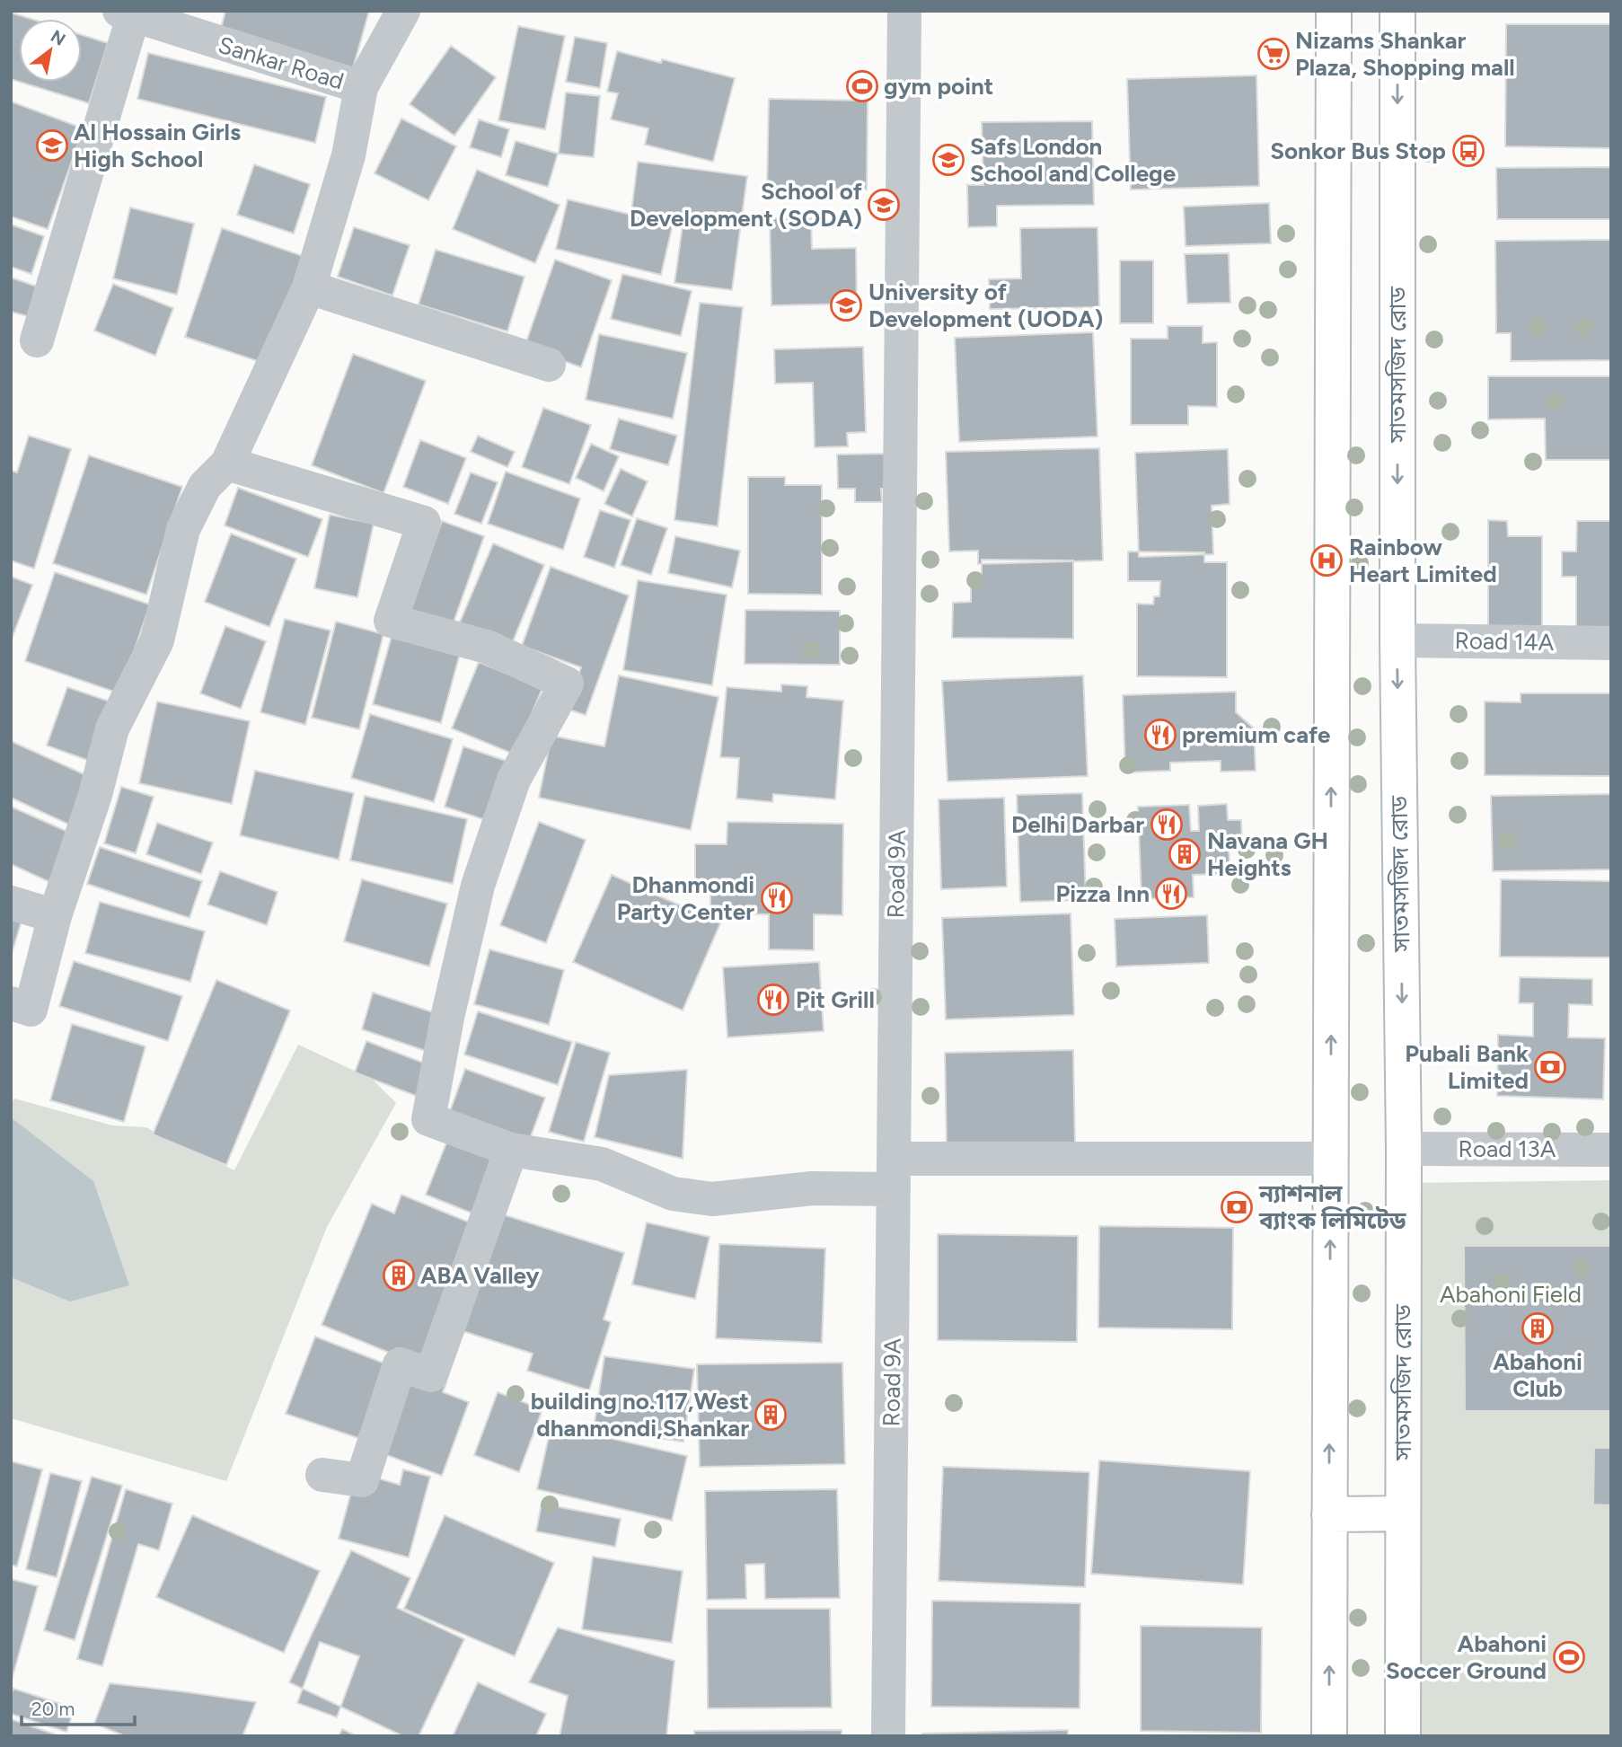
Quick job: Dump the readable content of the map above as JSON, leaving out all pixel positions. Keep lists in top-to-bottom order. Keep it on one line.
{"streets":{"main road":["সাতমসজিদ রোড"],"street":["Sankar Road","Road 14A","Road 9A","Road 13A"]},"crossings":[["সাতমসজিদ রোড","Road 14A"],["সাতমসজিদ রোড","Road 13A"]],"parks":["Abahoni Field"],"places":{"supermarket":["Nizams Shankar Plaza, Shopping mall"],"sports":["gym point","Abahoni Soccer Ground"],"school or university":["Al Hossain Girls High School","Safs London School and College","School of Development (SODA)","University of Development (UODA)"],"bus stop":["Sonkor Bus Stop"],"hospital":["Rainbow Heart Limited"],"restaurant":["premium cafe","Delhi Darbar","Pizza Inn","Dhanmondi Party Center","Pit Grill"],"building":["Navana GH Heights","ABA Valley","Abahoni Club","building no.117,West dhanmondi,Shankar"],"bank":["Pubali Bank Limited","ন্যাশনাল ব্যাংক লিমিটেড"]},"scale_bar":"20 m","north":"top right"}
